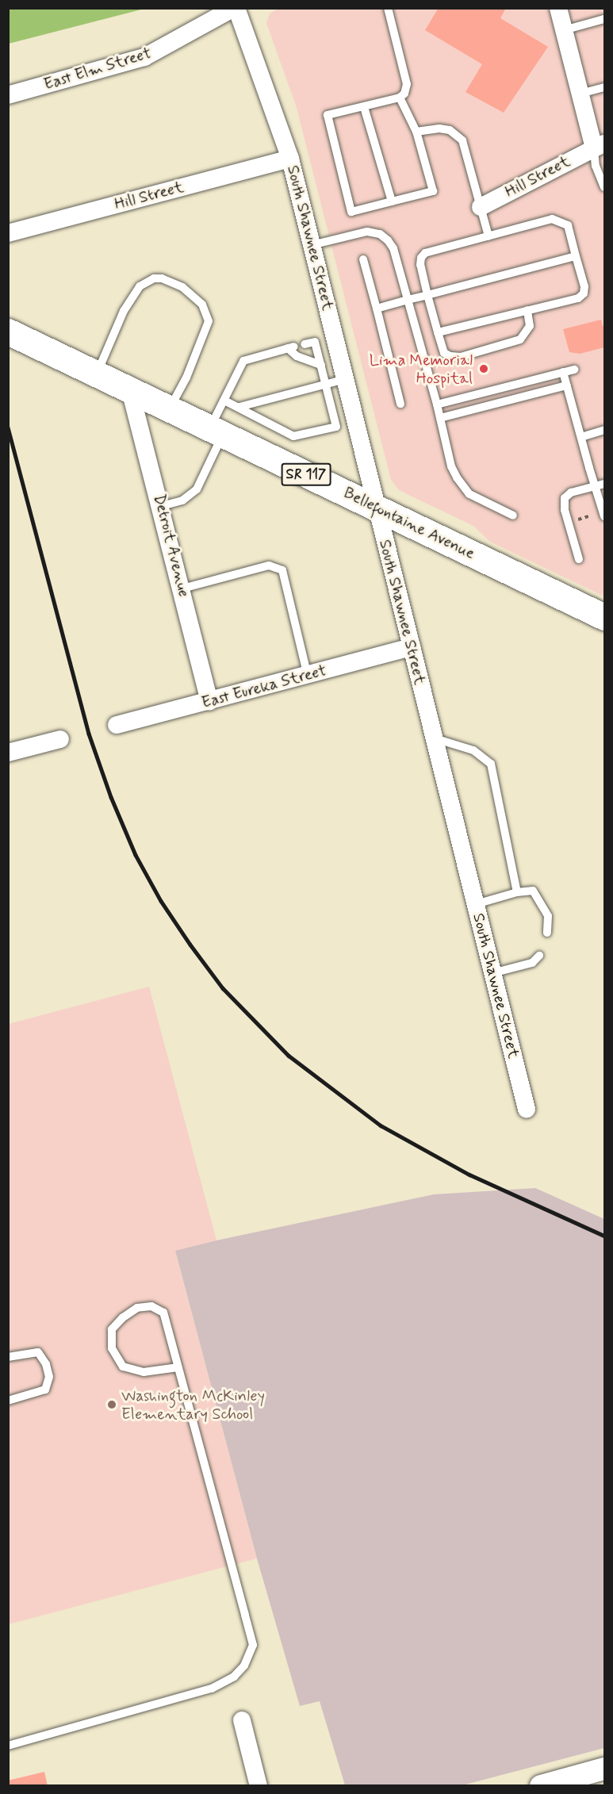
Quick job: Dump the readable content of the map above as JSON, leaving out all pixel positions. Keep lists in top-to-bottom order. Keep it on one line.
{"streets":{"main road":["SR 117","Bellefontaine Avenue"],"street":["East Elm Street","Hill Street","South Shawnee Street","Detroit Avenue","East Eureka Street"]},"crossings":[["East Elm Street","South Shawnee Street"],["Hill Street","South Shawnee Street"],["South Shawnee Street","Bellefontaine Avenue"],["South Shawnee Street","East Eureka Street"],["Bellefontaine Avenue","Detroit Avenue"],["Detroit Avenue","East Eureka Street"]],"places":["Lima Memorial Hospital","Washington McKinley Elementary School"]}
